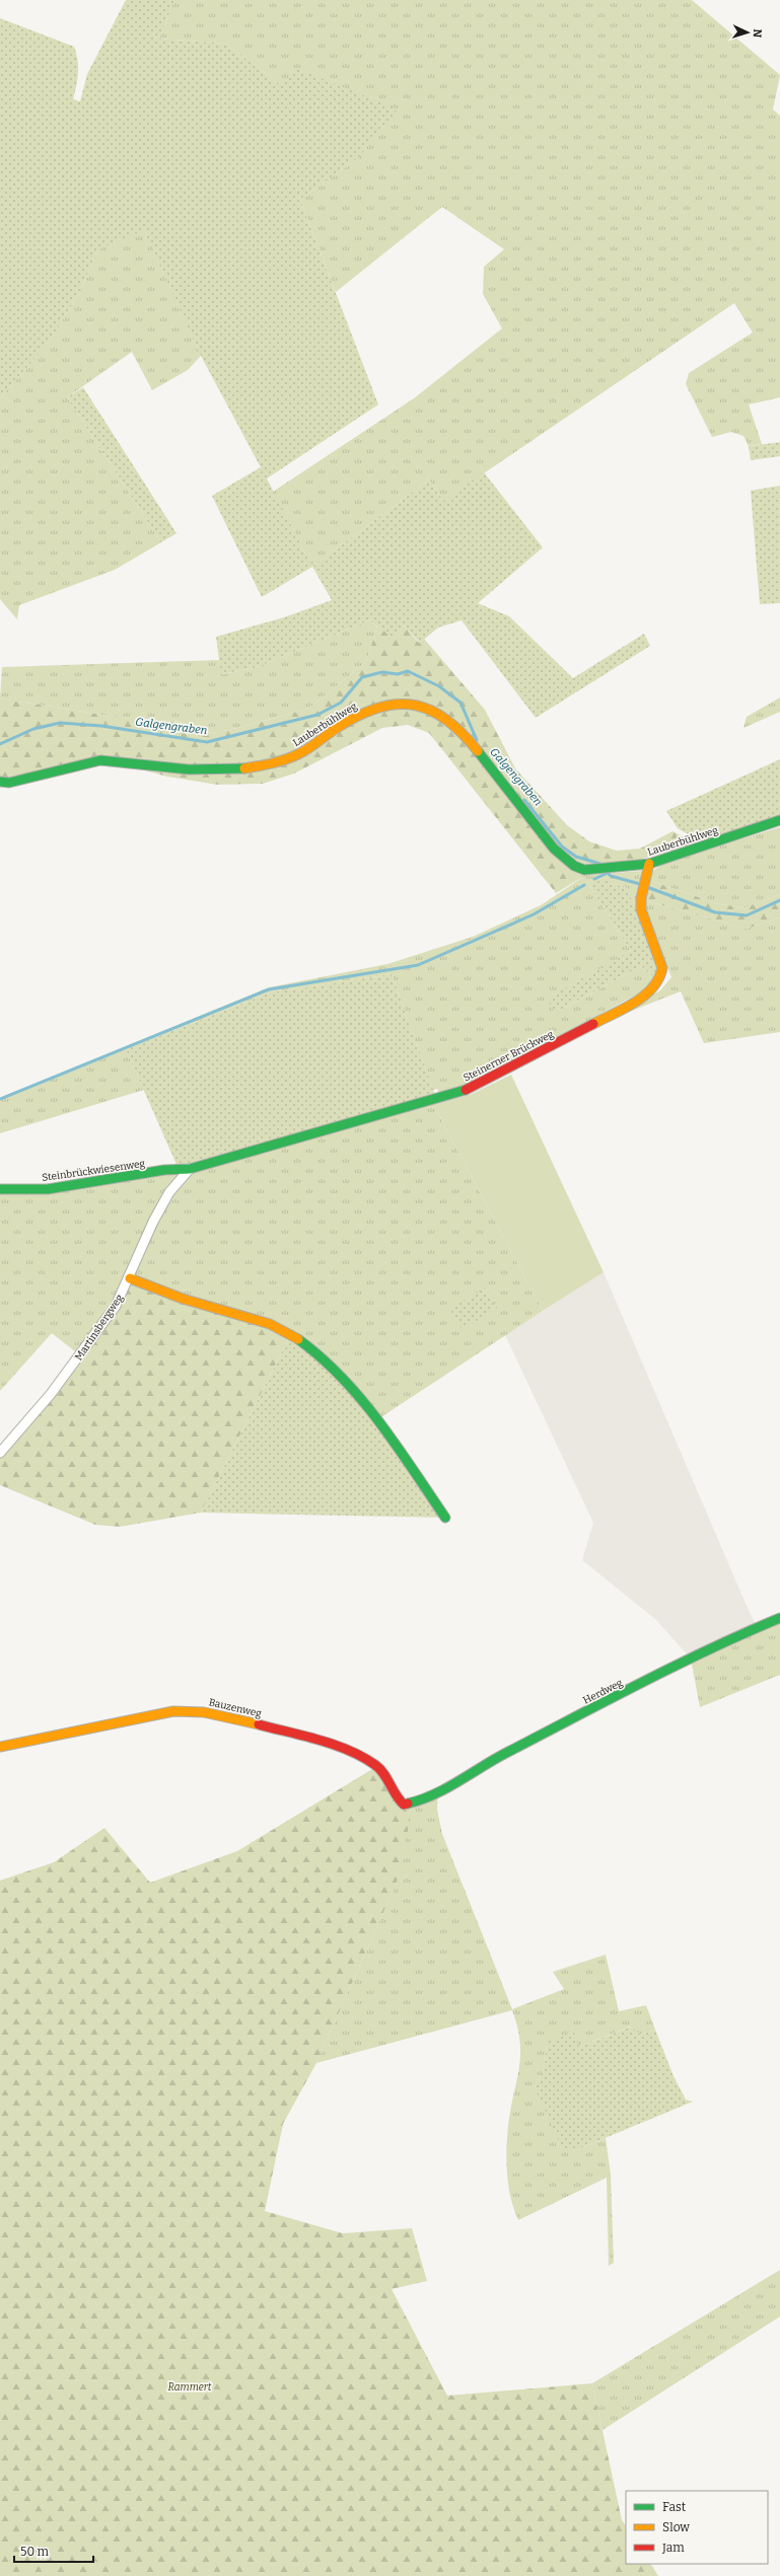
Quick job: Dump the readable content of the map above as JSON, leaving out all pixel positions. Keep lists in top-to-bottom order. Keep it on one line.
{"streets":{"street":["Lauberbühlweg","Steinerner Brückweg","Steinbrückwiesenweg","Martinsbergweg","Herdweg","Bauzenweg"]},"crossings":[["Lauberbühlweg","Steinerner Brückweg"],["Steinerner Brückweg","Steinbrückwiesenweg"],["Steinerner Brückweg","Martinsbergweg"],["Steinbrückwiesenweg","Martinsbergweg"],["Herdweg","Bauzenweg"]],"water":["Galgengraben"],"parks":["Rammert"],"legend":["Fast","Slow","Jam"],"scale_bar":"50 m","north":"right"}
